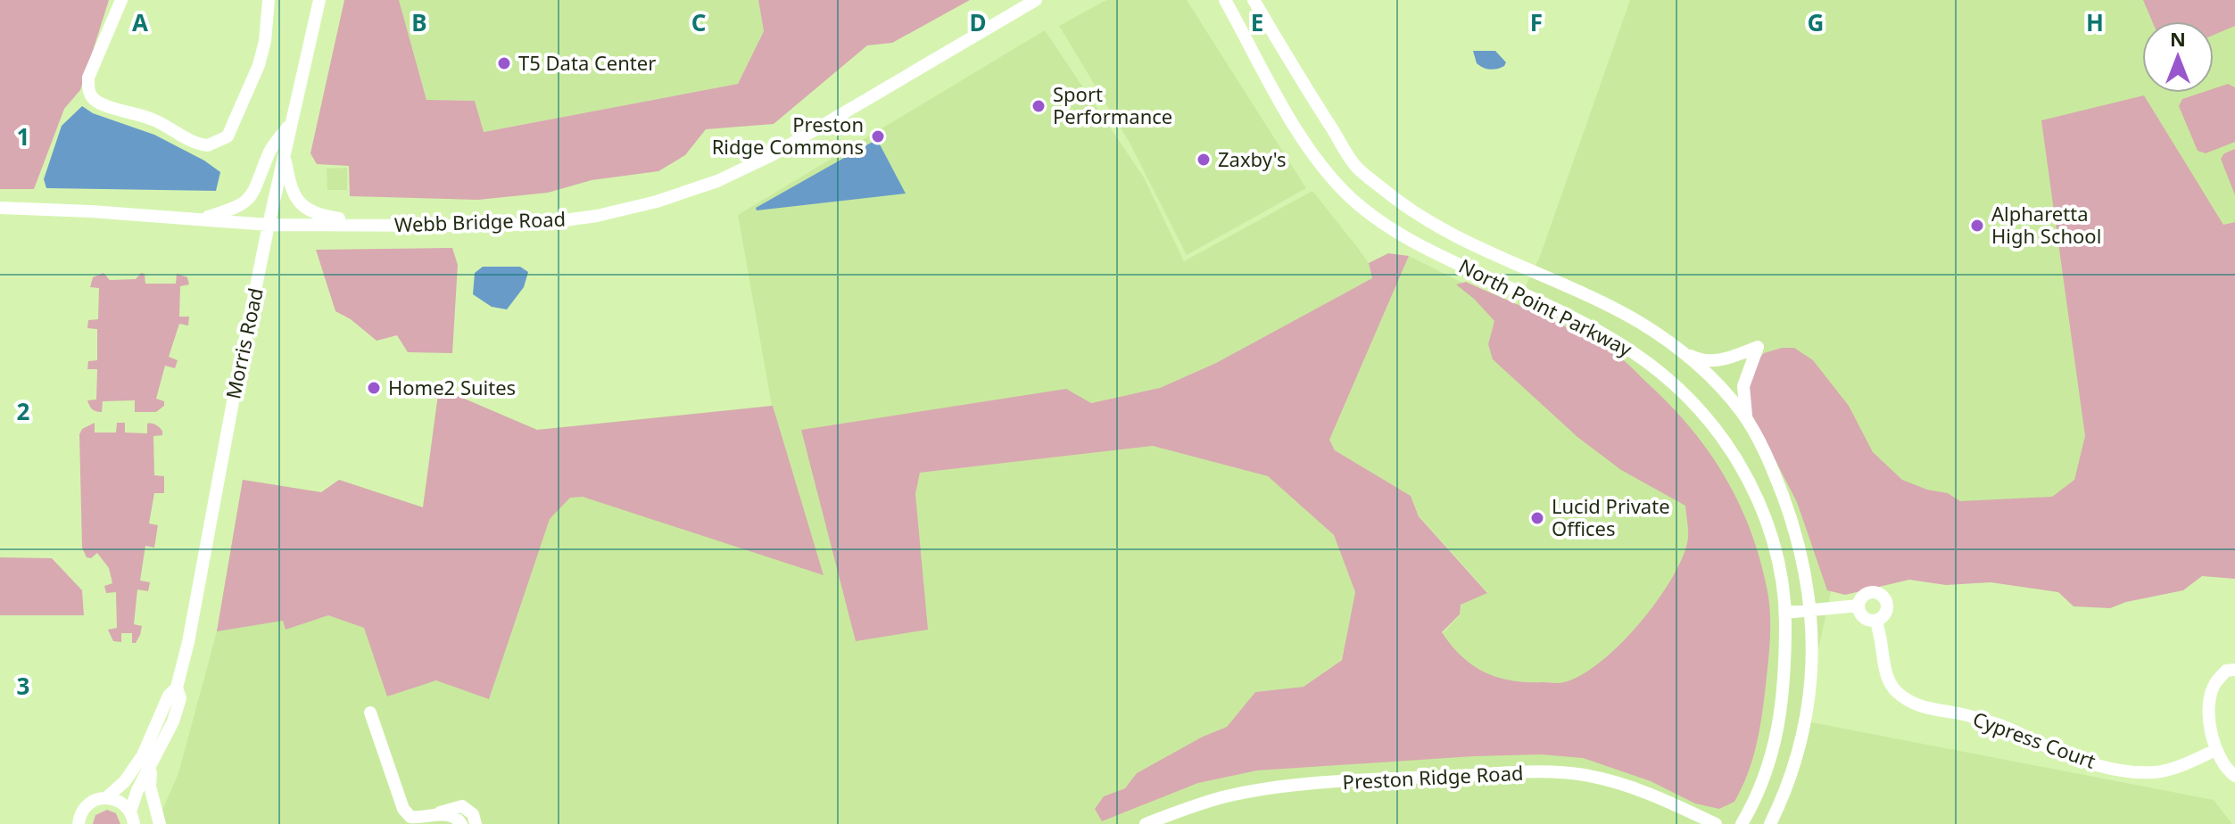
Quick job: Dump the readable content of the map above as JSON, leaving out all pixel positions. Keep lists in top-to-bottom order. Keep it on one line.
{"streets":{"street":["Webb Bridge Road","North Point Parkway","Morris Road","Cypress Court","Preston Ridge Road"]},"crossings":[["Webb Bridge Road","Morris Road"],["North Point Parkway","Cypress Court"]],"places":["T5 Data Center","Sport Performance","Preston Ridge Commons","Zaxby's","Alpharetta High School","Home2 Suites","Lucid Private Offices"],"north":"top","grid":{"columns":["A","B","C","D","E","F","G","H"],"rows":["1","2","3"]}}
